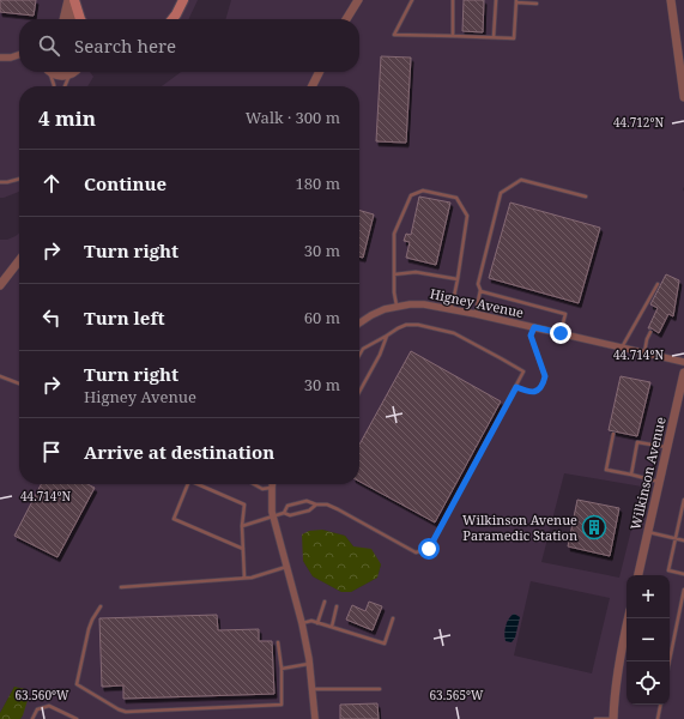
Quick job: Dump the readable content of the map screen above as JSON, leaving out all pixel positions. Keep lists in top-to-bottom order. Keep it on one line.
{"streets":{"street":["Higney Avenue","Wilkinson Avenue"]},"places":{"building":["Wilkinson Avenue Paramedic Station"]},"page":{"search":"Search here","heading":["4 min","Walk · 300 m"],"list":[["Continue","180 m"],["Turn right","30 m"],["Turn left","60 m"],["Turn right","Higney Avenue","30 m"],"Arrive at destination"],"map_buttons":["+","−"]},"coordinates":["44.712°N","44.714°N","63.560°W","63.565°W"]}
